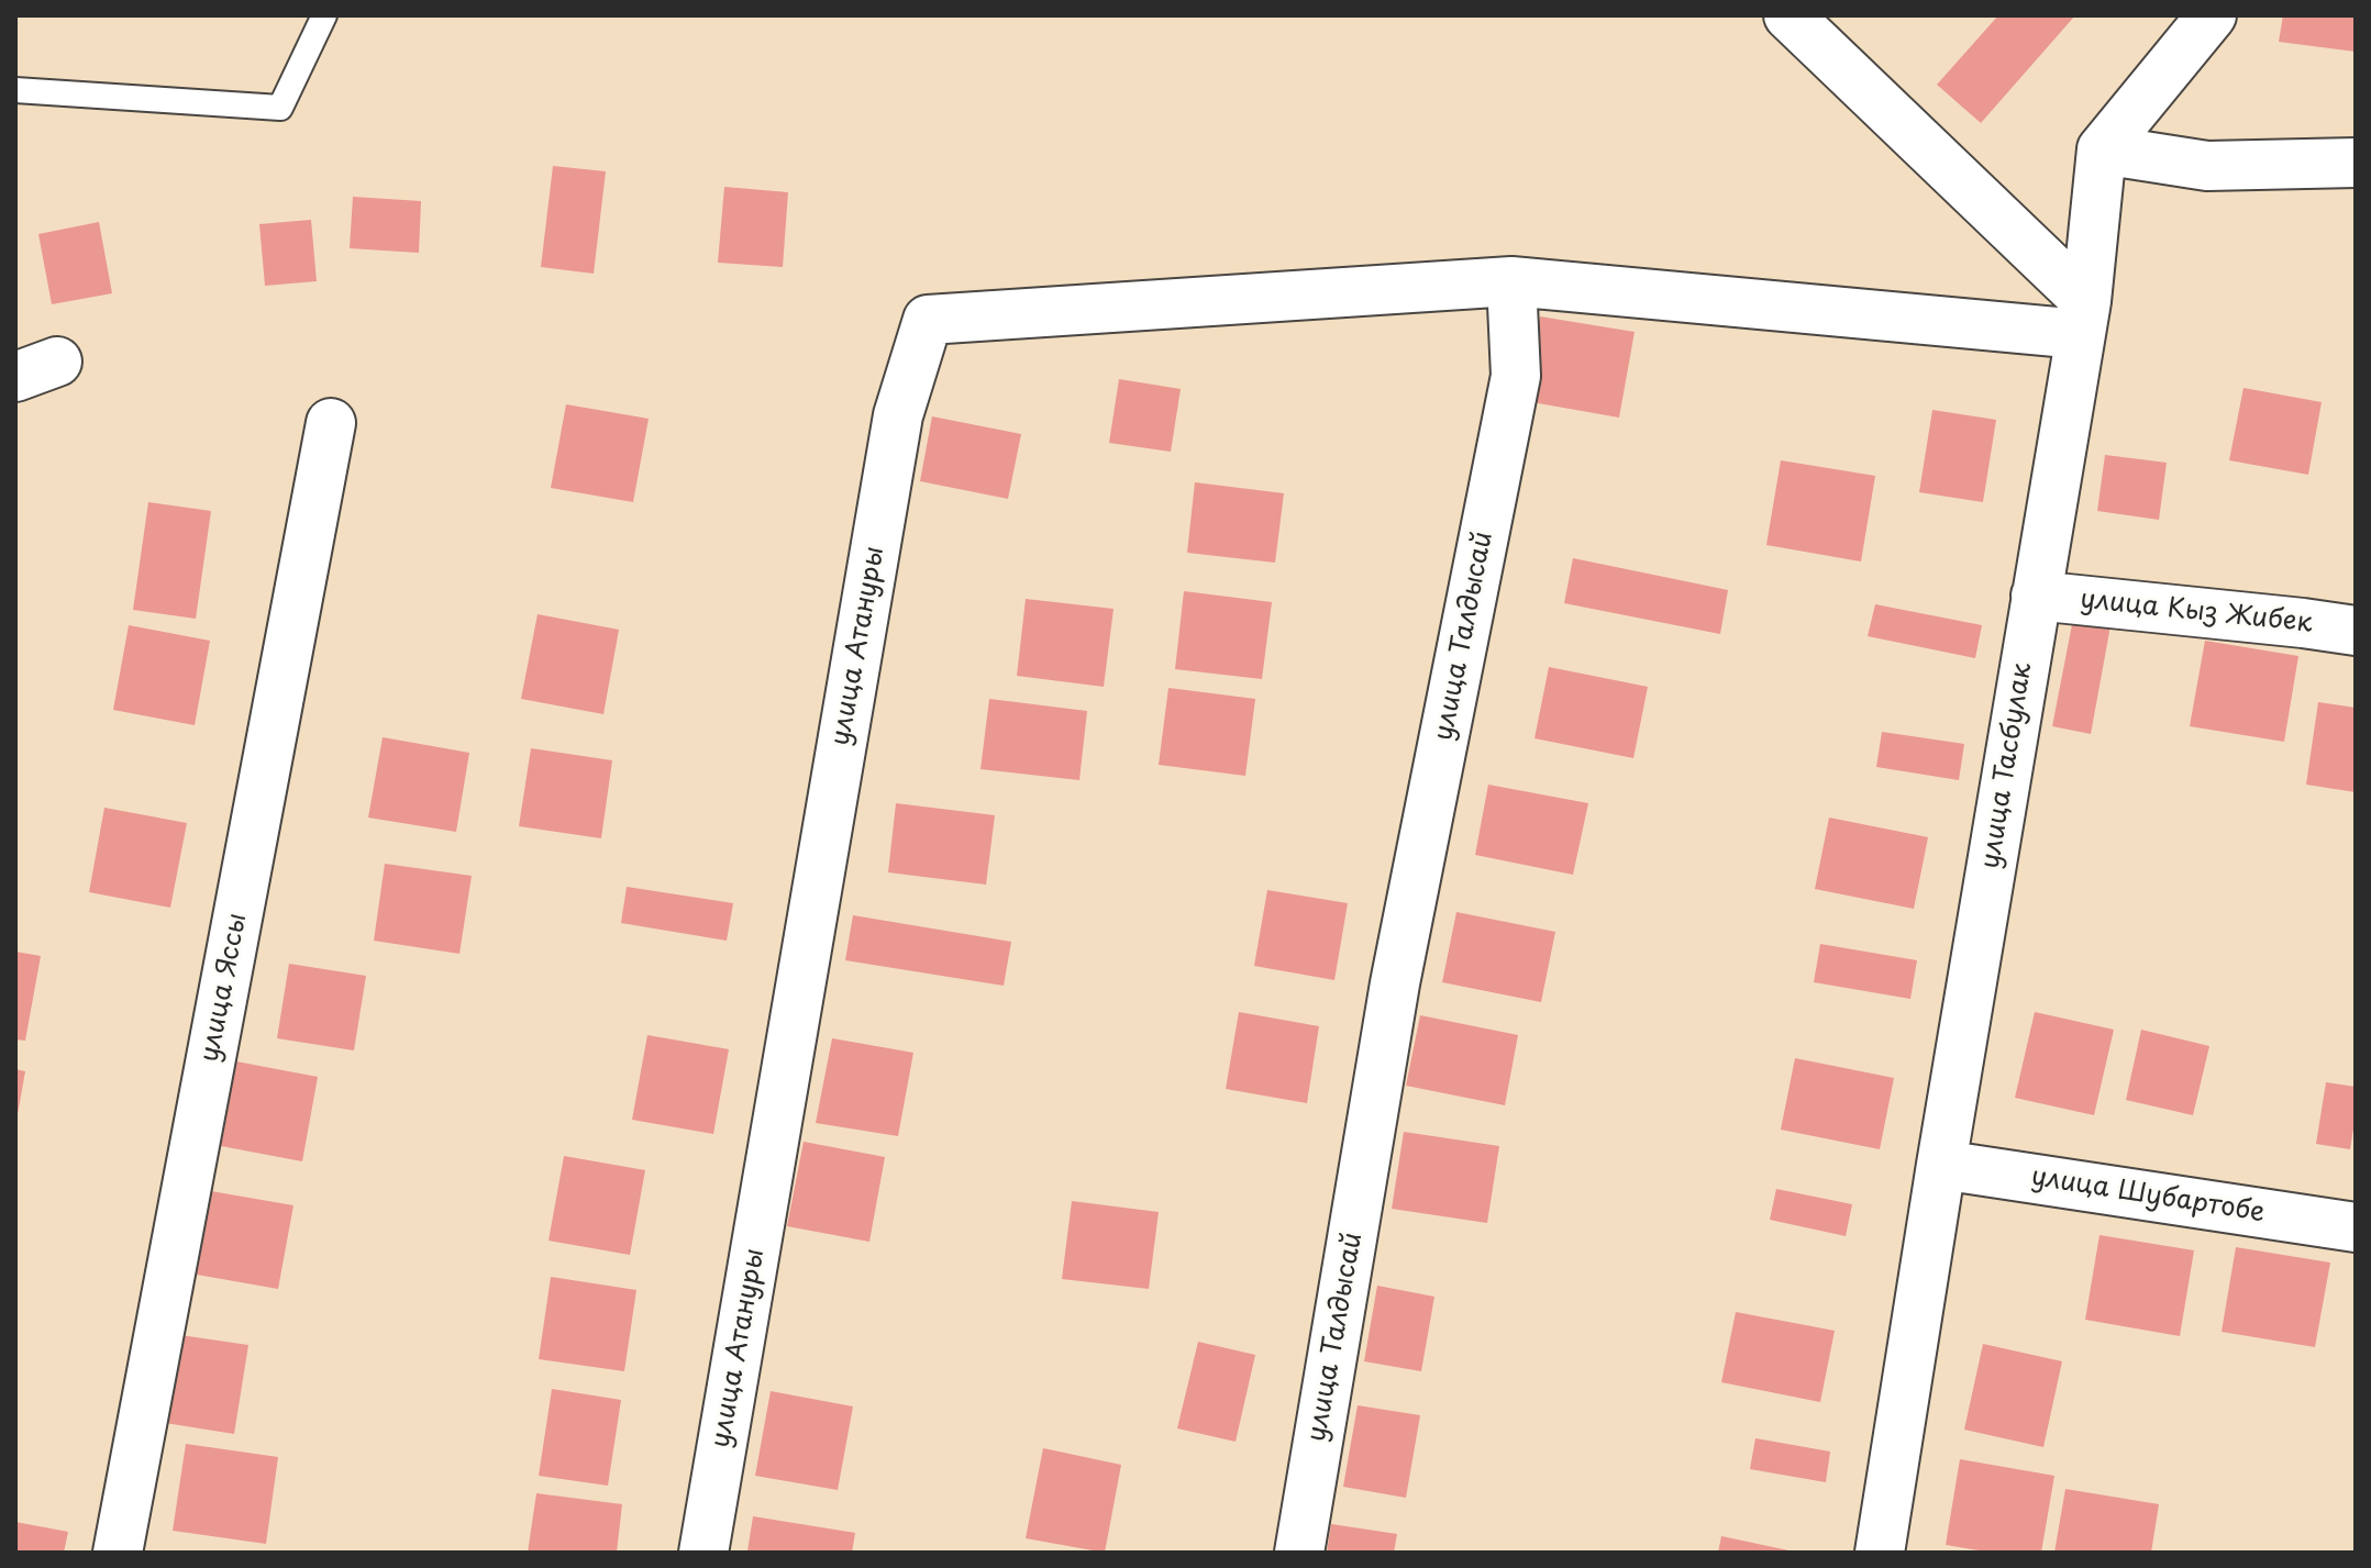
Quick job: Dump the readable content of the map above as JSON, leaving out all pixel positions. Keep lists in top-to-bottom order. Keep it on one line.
{"streets":{"street":["улица Кыз Жибек","улица Талдысай","улица Атануры","улица Тасбулак","улица Яссы","улица Шубартобе"]},"crossings":[["улица Кыз Жибек","улица Тасбулак"],["улица Талдысай","улица Атануры"],["улица Тасбулак","улица Шубартобе"]]}
